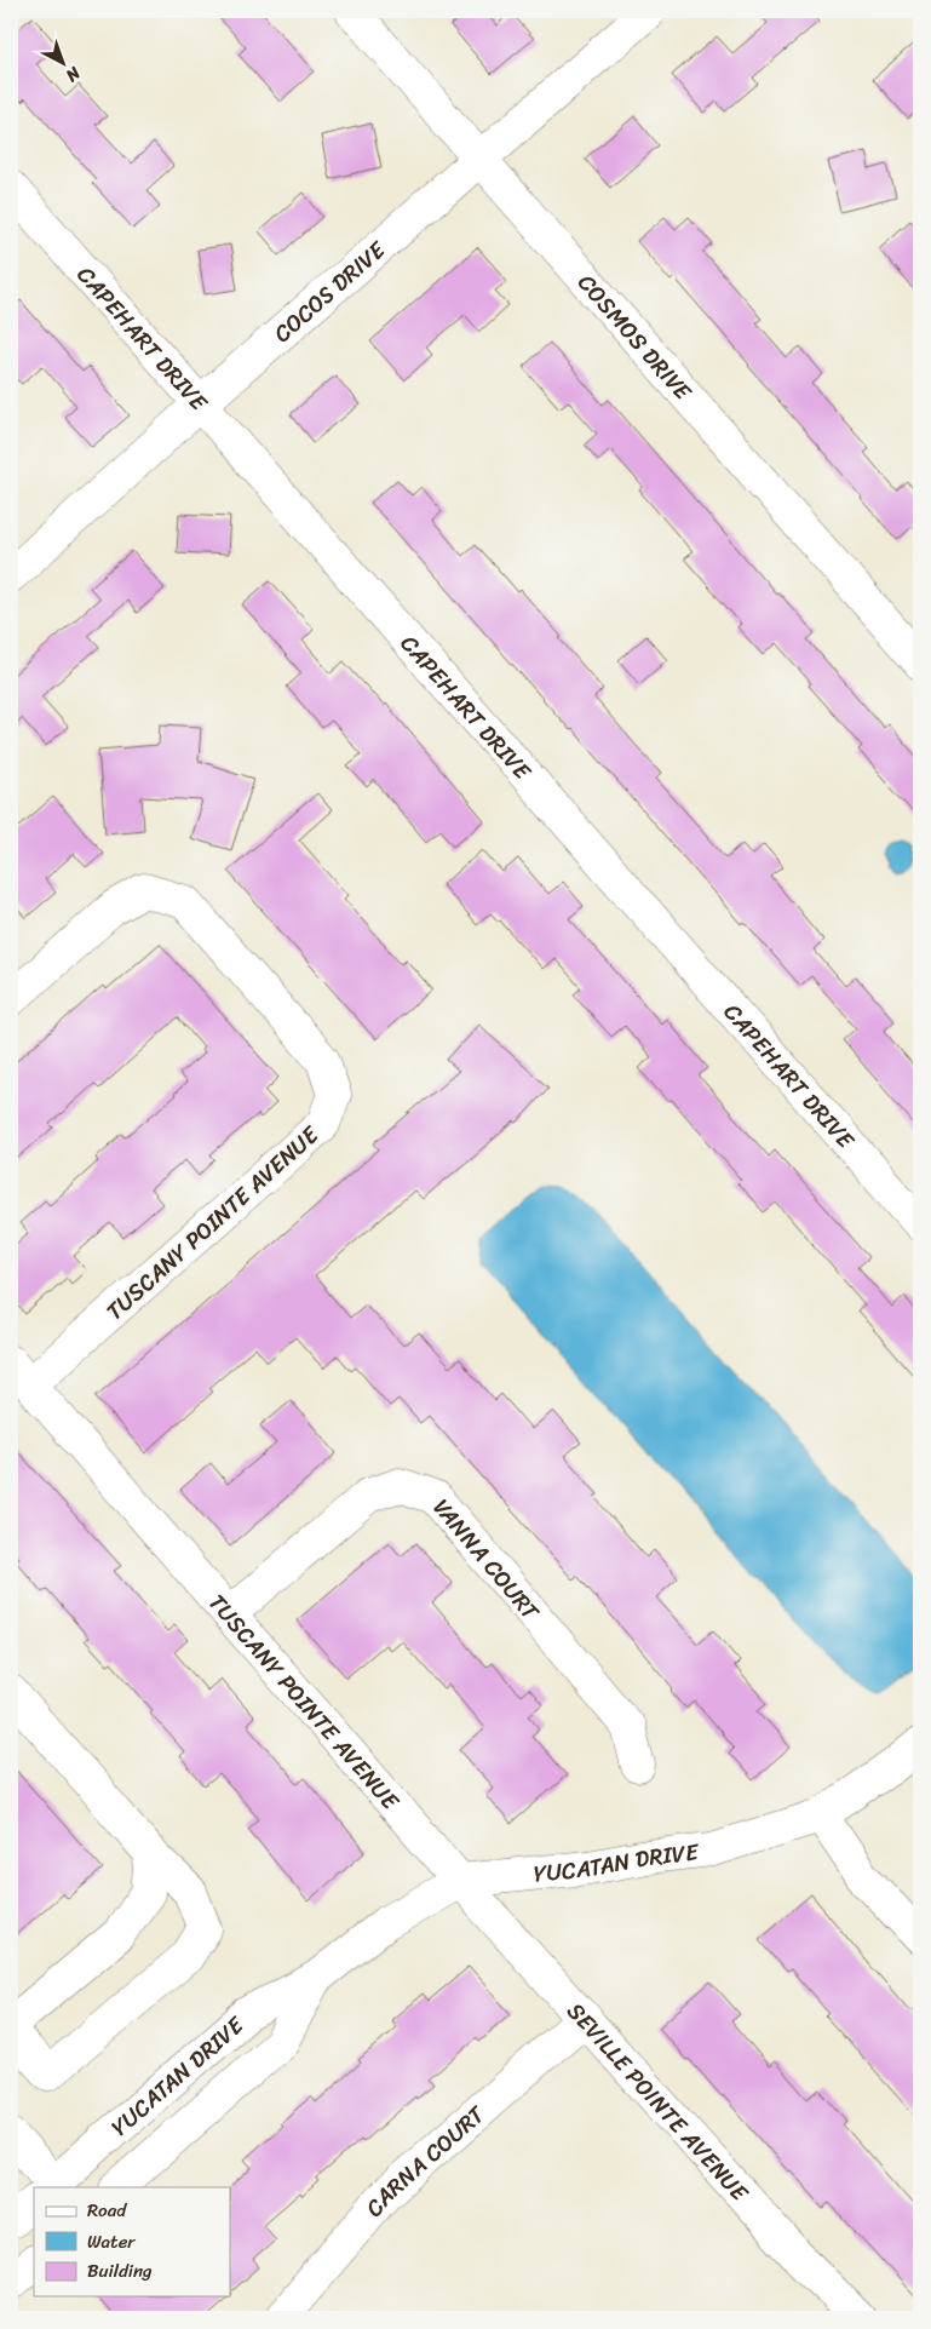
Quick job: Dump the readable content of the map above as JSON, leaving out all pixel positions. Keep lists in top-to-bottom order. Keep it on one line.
{"streets":{"street":["COCOS DRIVE","COSMOS DRIVE","CAPEHART DRIVE","TUSCANY POINTE AVENUE","VANNA COURT","YUCATAN DRIVE","SEVILLE POINTE AVENUE","CARNA COURT"]},"crossings":[["COCOS DRIVE","COSMOS DRIVE"],["COCOS DRIVE","CAPEHART DRIVE"],["TUSCANY POINTE AVENUE","VANNA COURT"],["TUSCANY POINTE AVENUE","YUCATAN DRIVE"],["TUSCANY POINTE AVENUE","SEVILLE POINTE AVENUE"],["YUCATAN DRIVE","SEVILLE POINTE AVENUE"],["SEVILLE POINTE AVENUE","CARNA COURT"]],"legend":["Road","Water","Building"],"north":"bottom right"}
